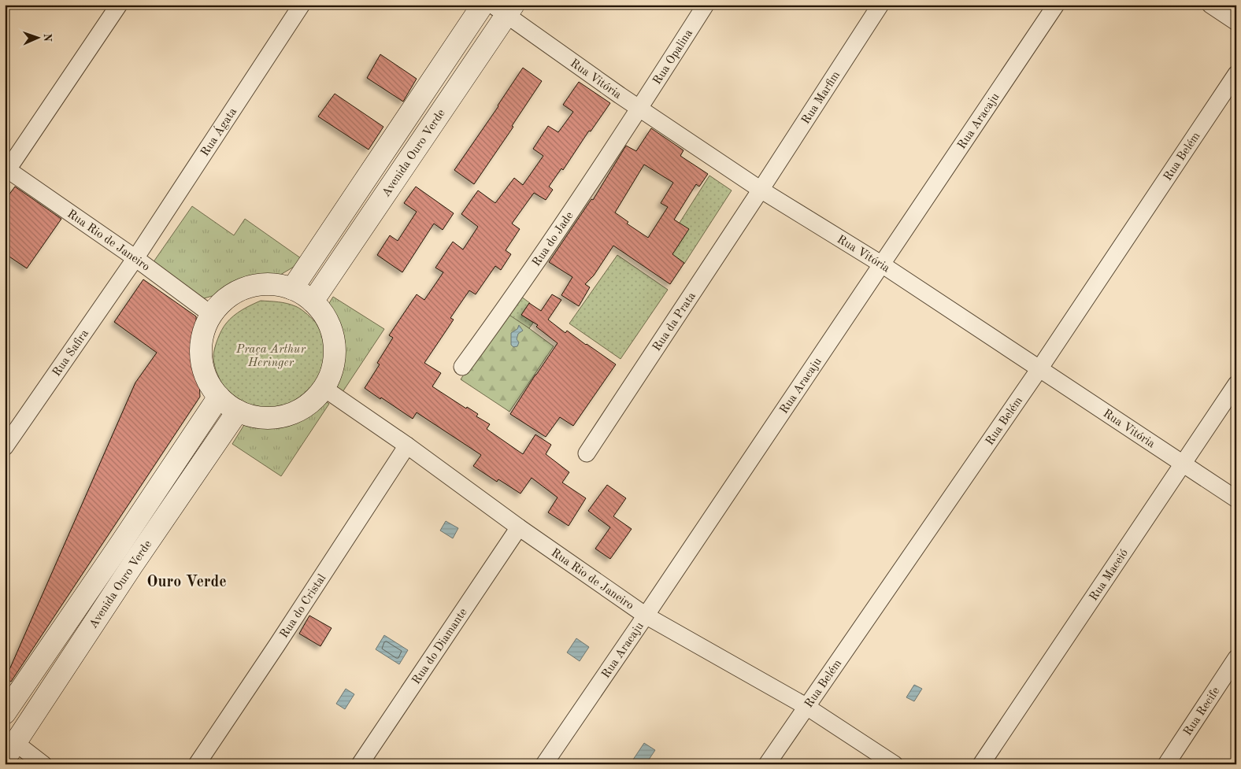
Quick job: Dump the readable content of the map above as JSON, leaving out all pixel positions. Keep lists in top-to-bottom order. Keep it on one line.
{"streets":{"street":["Rua Opalina","Rua Vitória","Rua Marfim","Rua Aracaju","Rua Ágata","Avenida Ouro Verde","Rua Belém","Rua do Jade","Rua Rio de Janeiro","Rua da Prata","Rua Safira","Rua Maceió","Rua do Cristal","Rua do Diamante","Rua Recife"]},"crossings":[["Rua Opalina","Rua Vitória"],["Rua Opalina","Rua do Jade"],["Rua Vitória","Rua Marfim"],["Rua Vitória","Rua Aracaju"],["Rua Vitória","Avenida Ouro Verde"],["Rua Vitória","Rua Belém"],["Rua Vitória","Rua do Jade"],["Rua Vitória","Rua da Prata"],["Rua Vitória","Rua Maceió"],["Rua Marfim","Rua da Prata"],["Rua Aracaju","Rua Rio de Janeiro"],["Rua Ágata","Rua Rio de Janeiro"],["Rua Ágata","Rua Safira"],["Avenida Ouro Verde","Rua Rio de Janeiro"],["Rua Belém","Rua Rio de Janeiro"],["Rua Rio de Janeiro","Rua Safira"],["Rua Rio de Janeiro","Rua do Cristal"],["Rua Rio de Janeiro","Rua do Diamante"]],"districts":["Ouro Verde"],"parks":["Praça Arthur Heringer"],"north":"right"}
